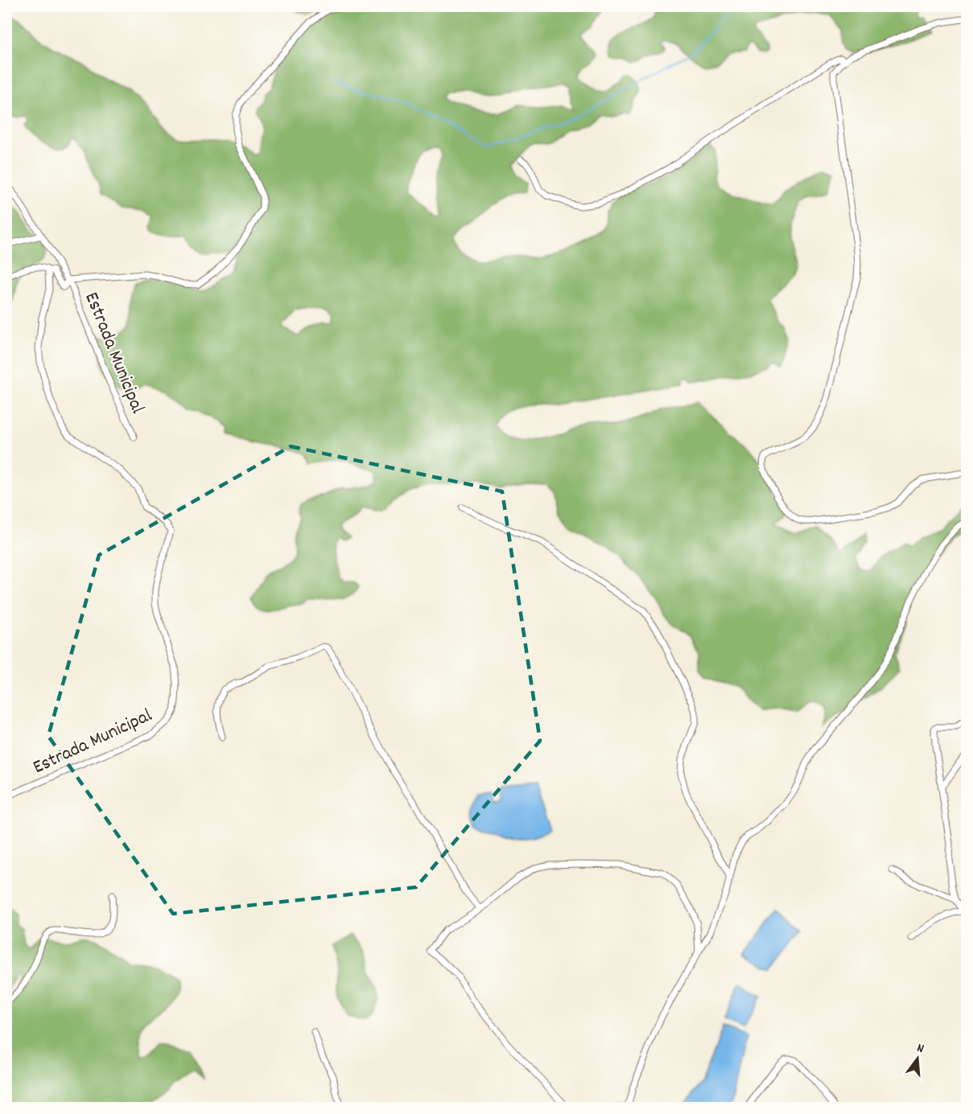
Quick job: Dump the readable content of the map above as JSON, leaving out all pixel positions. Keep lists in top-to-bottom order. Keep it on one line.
{"streets":{"street":["Estrada Municipal"]},"north":"top"}
